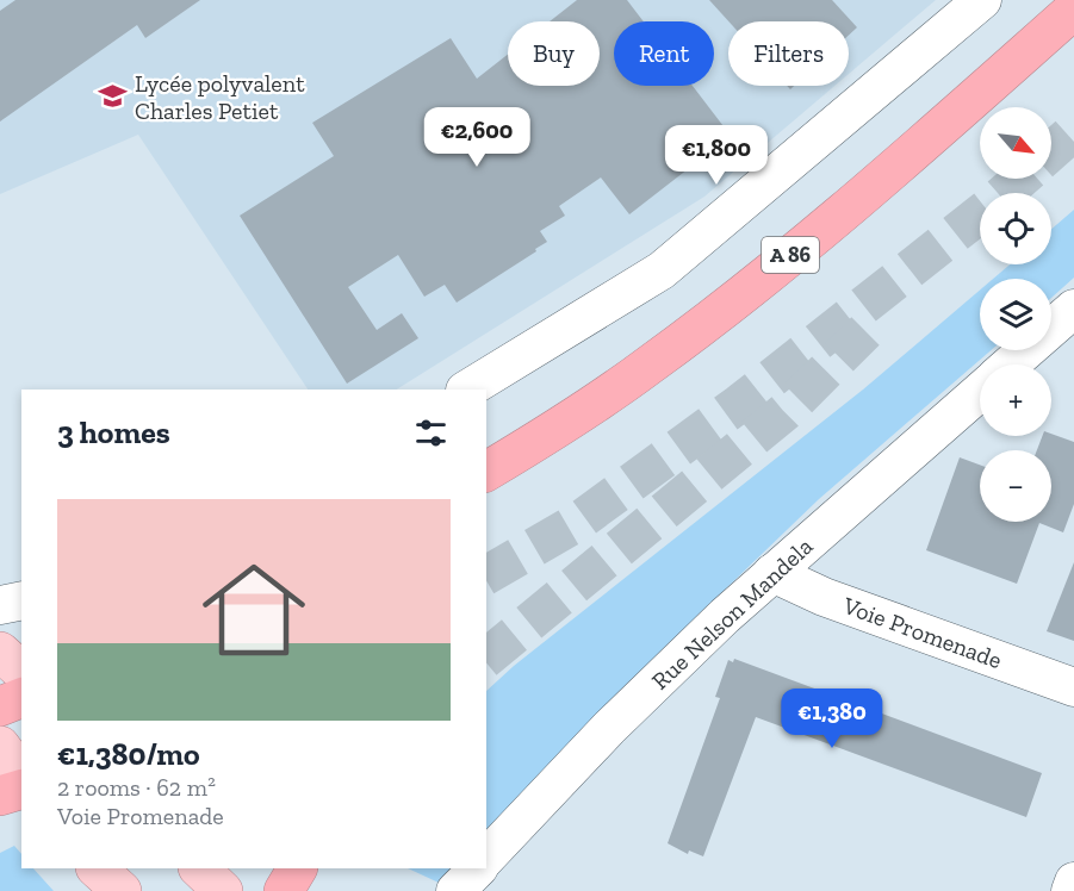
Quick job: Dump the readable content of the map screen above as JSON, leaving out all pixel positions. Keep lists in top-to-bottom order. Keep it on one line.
{"streets":{"highway":["A 86"],"street":["Rue Nelson Mandela","Voie Promenade"]},"crossings":[["Rue Nelson Mandela","Voie Promenade"]],"places":{"school or university":["Lycée polyvalent Charles Petiet"]},"north":"bottom right","page":{"chip":["Buy","Rent","Filters"],"map_buttons":["+","−"],"price":["€2,600","€1,800","€1,380"],"heading":"3 homes","list":[{"name":"€1,380/mo","note":"2 rooms · 62 m² · Voie Promenade"}]}}
